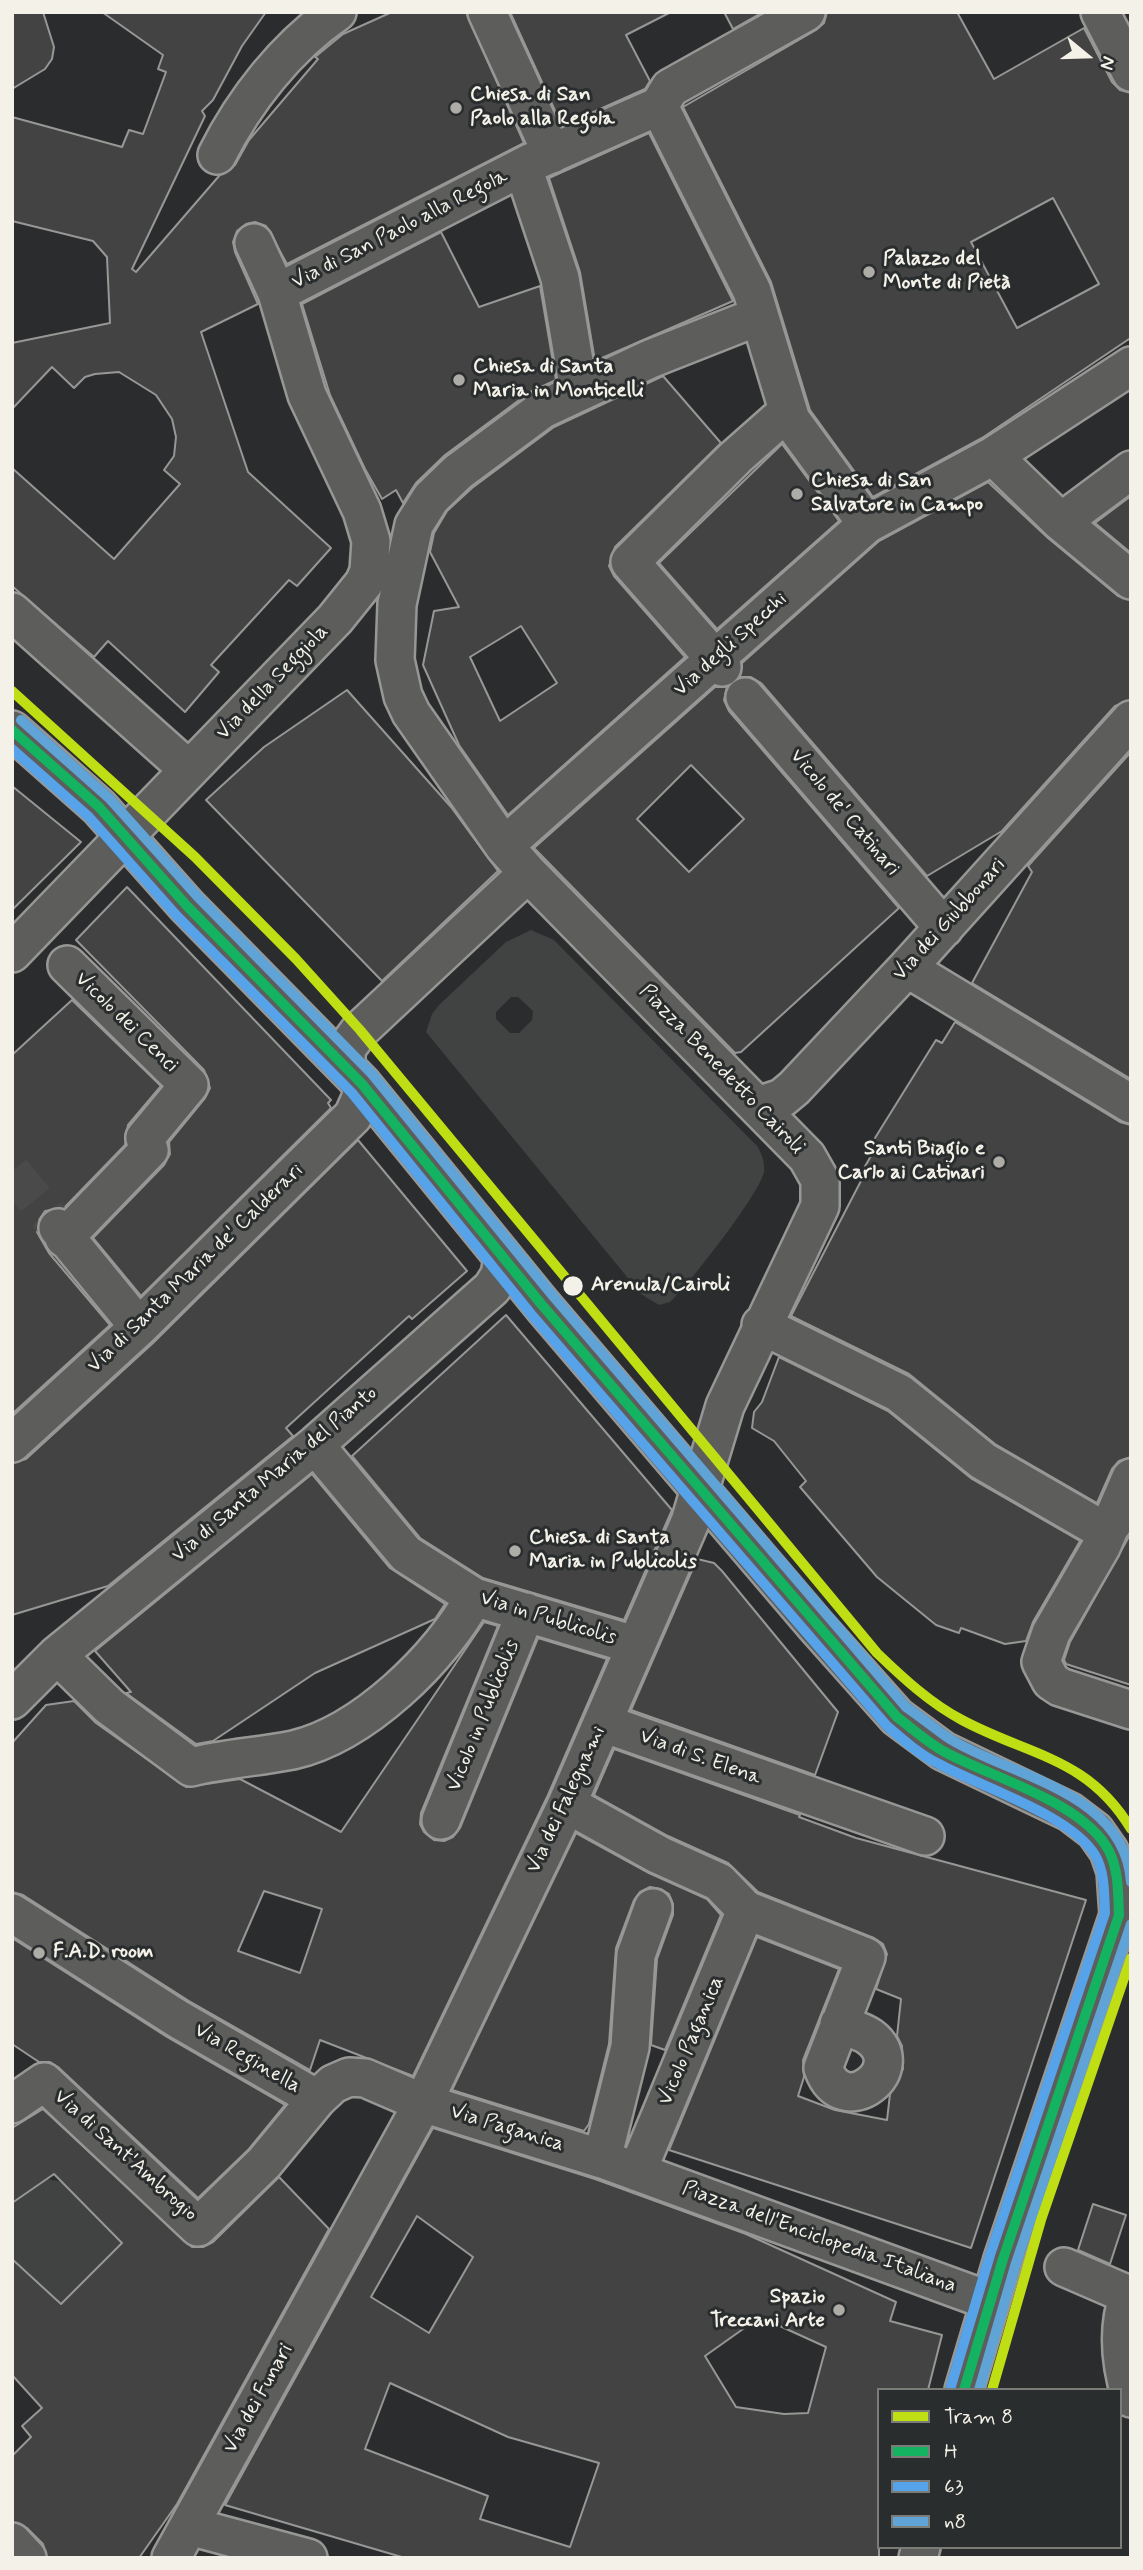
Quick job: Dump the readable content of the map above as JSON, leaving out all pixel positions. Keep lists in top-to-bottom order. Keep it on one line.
{"streets":{"street":["Via di San Paolo alla Regola","Via degli Specchi","Via della Seggiola","Vicolo de' Catinari","Via dei Giubbonari","Vicolo dei Cenci","Piazza Benedetto Cairoli","Via di Santa Maria de' Calderari","Via di Santa Maria del Pianto","Via in Publicolis","Vicolo in Publicolis","Via di S. Elena","Via dei Falegnami","Vicolo Paganica","Via Reginella","Via Paganica","Via di Sant'Ambrogio","Piazza dell'Enciclopedia Italiana","Via dei Funari"]},"crossings":[["Via di San Paolo alla Regola","Via della Seggiola"],["Via di San Paolo alla Regola","Piazza Benedetto Cairoli"],["Via degli Specchi","Piazza Benedetto Cairoli"],["Vicolo de' Catinari","Via dei Giubbonari"],["Via dei Giubbonari","Piazza Benedetto Cairoli"],["Vicolo dei Cenci","Via di Santa Maria de' Calderari"],["Piazza Benedetto Cairoli","Via dei Falegnami"],["Via di Santa Maria del Pianto","Via in Publicolis"],["Via in Publicolis","Vicolo in Publicolis"],["Via in Publicolis","Via dei Falegnami"],["Via di S. Elena","Via dei Falegnami"],["Via dei Falegnami","Via Paganica"],["Via dei Falegnami","Via dei Funari"],["Vicolo Paganica","Via Paganica"],["Vicolo Paganica","Piazza dell'Enciclopedia Italiana"],["Via Reginella","Via Paganica"],["Via Reginella","Via di Sant'Ambrogio"],["Via Paganica","Via di Sant'Ambrogio"],["Via Paganica","Piazza dell'Enciclopedia Italiana"]],"places":["Chiesa di San Paolo alla Regola","Palazzo del Monte di Pietà","Chiesa di Santa Maria in Monticelli","Chiesa di San Salvatore in Campo","Santi Biagio e Carlo ai Catinari","Arenula/Cairoli","Chiesa di Santa Maria in Publicolis","F.A.D. room","Spazio Treccani Arte"],"lines":["tram line 8","transit line n8","transit line H","transit line 63"],"legend":["Tram 8","H","63","n8"],"north":"right"}
